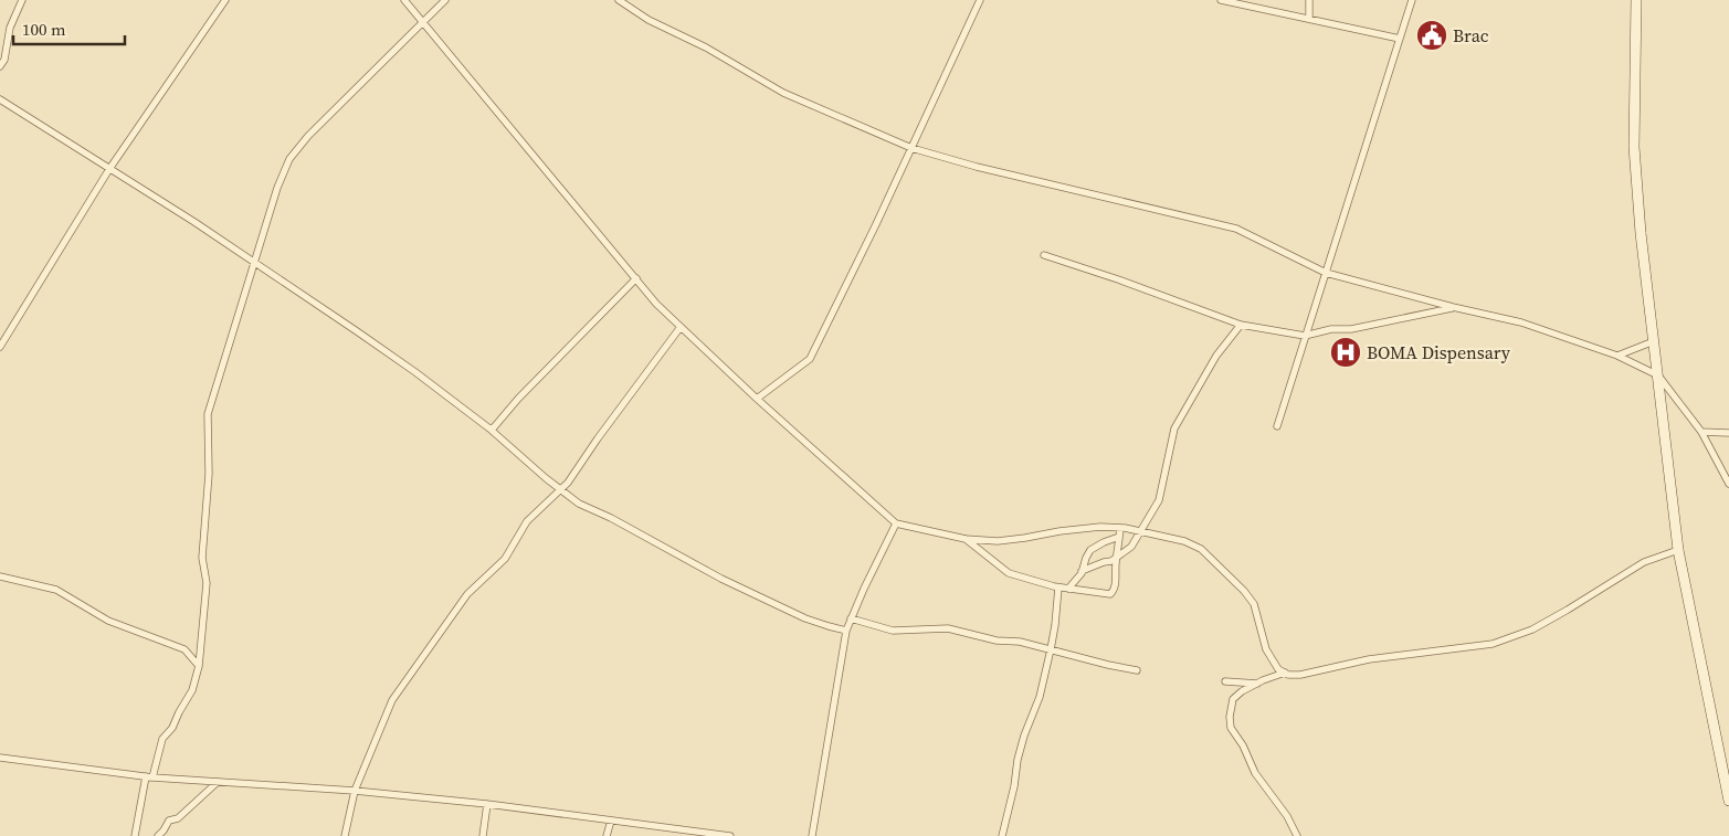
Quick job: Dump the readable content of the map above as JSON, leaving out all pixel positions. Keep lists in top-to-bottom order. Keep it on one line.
{"places":{"public building":["Brac"],"hospital":["BOMA Dispensary"]},"scale_bar":"100 m"}
